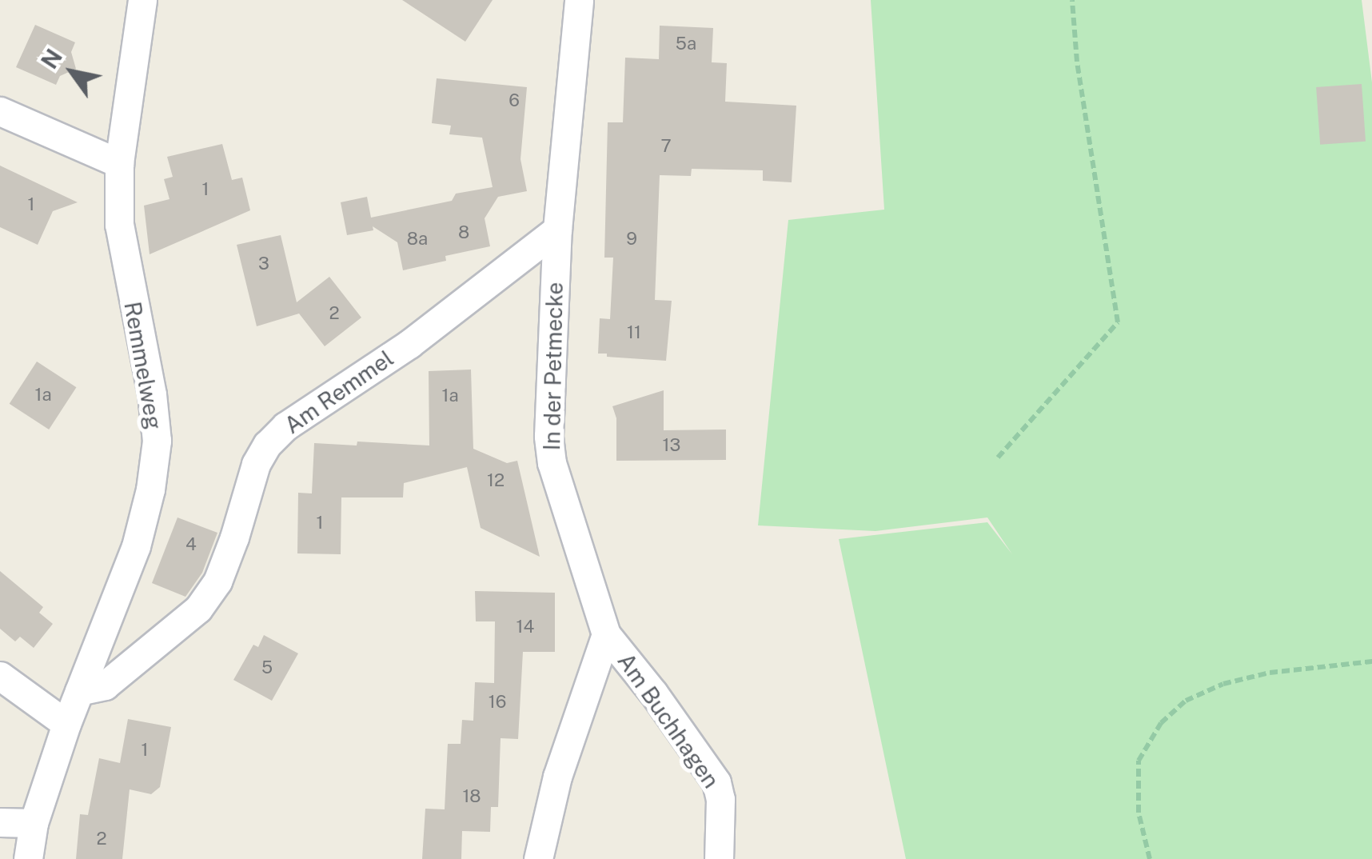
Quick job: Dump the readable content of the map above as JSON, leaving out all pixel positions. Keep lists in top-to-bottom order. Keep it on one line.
{"streets":{"street":["Remmelweg","In der Petmecke","Am Remmel","Am Buchhagen"]},"crossings":[["Remmelweg","Am Remmel"],["In der Petmecke","Am Remmel"],["In der Petmecke","Am Buchhagen"]],"house_numbers":["5a","6","7","1","1","8","8a","9","3","2","11","1a","1a","13","12","1","4","14","5","16","1","18","2"],"north":"top left"}
